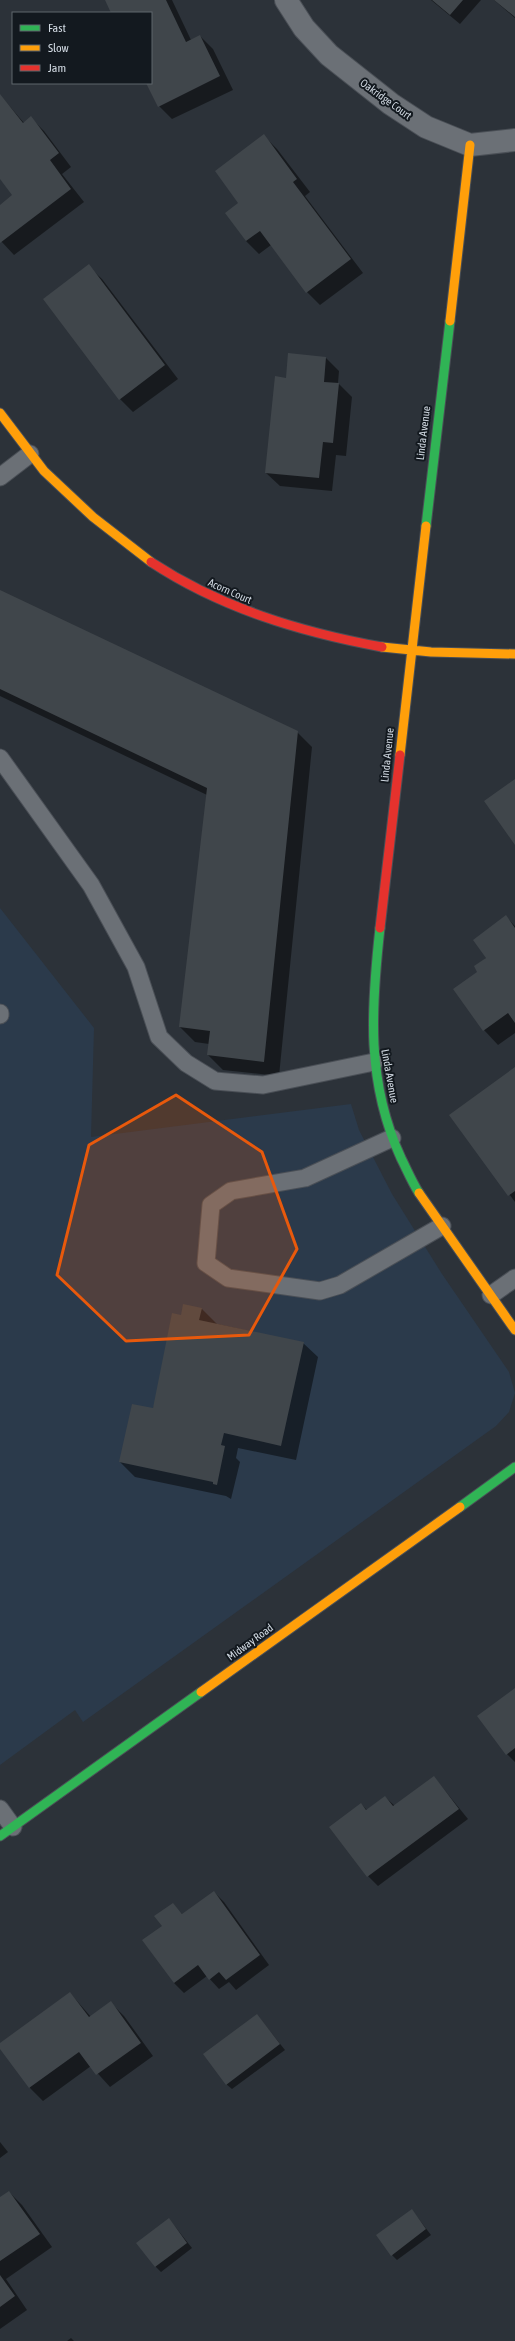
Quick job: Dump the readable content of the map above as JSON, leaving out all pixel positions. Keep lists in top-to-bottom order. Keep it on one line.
{"streets":{"street":["Oakridge Court","Linda Avenue","Acorn Court","Midway Road"]},"crossings":[["Oakridge Court","Linda Avenue"],["Linda Avenue","Acorn Court"]],"legend":["Fast","Slow","Jam"]}
